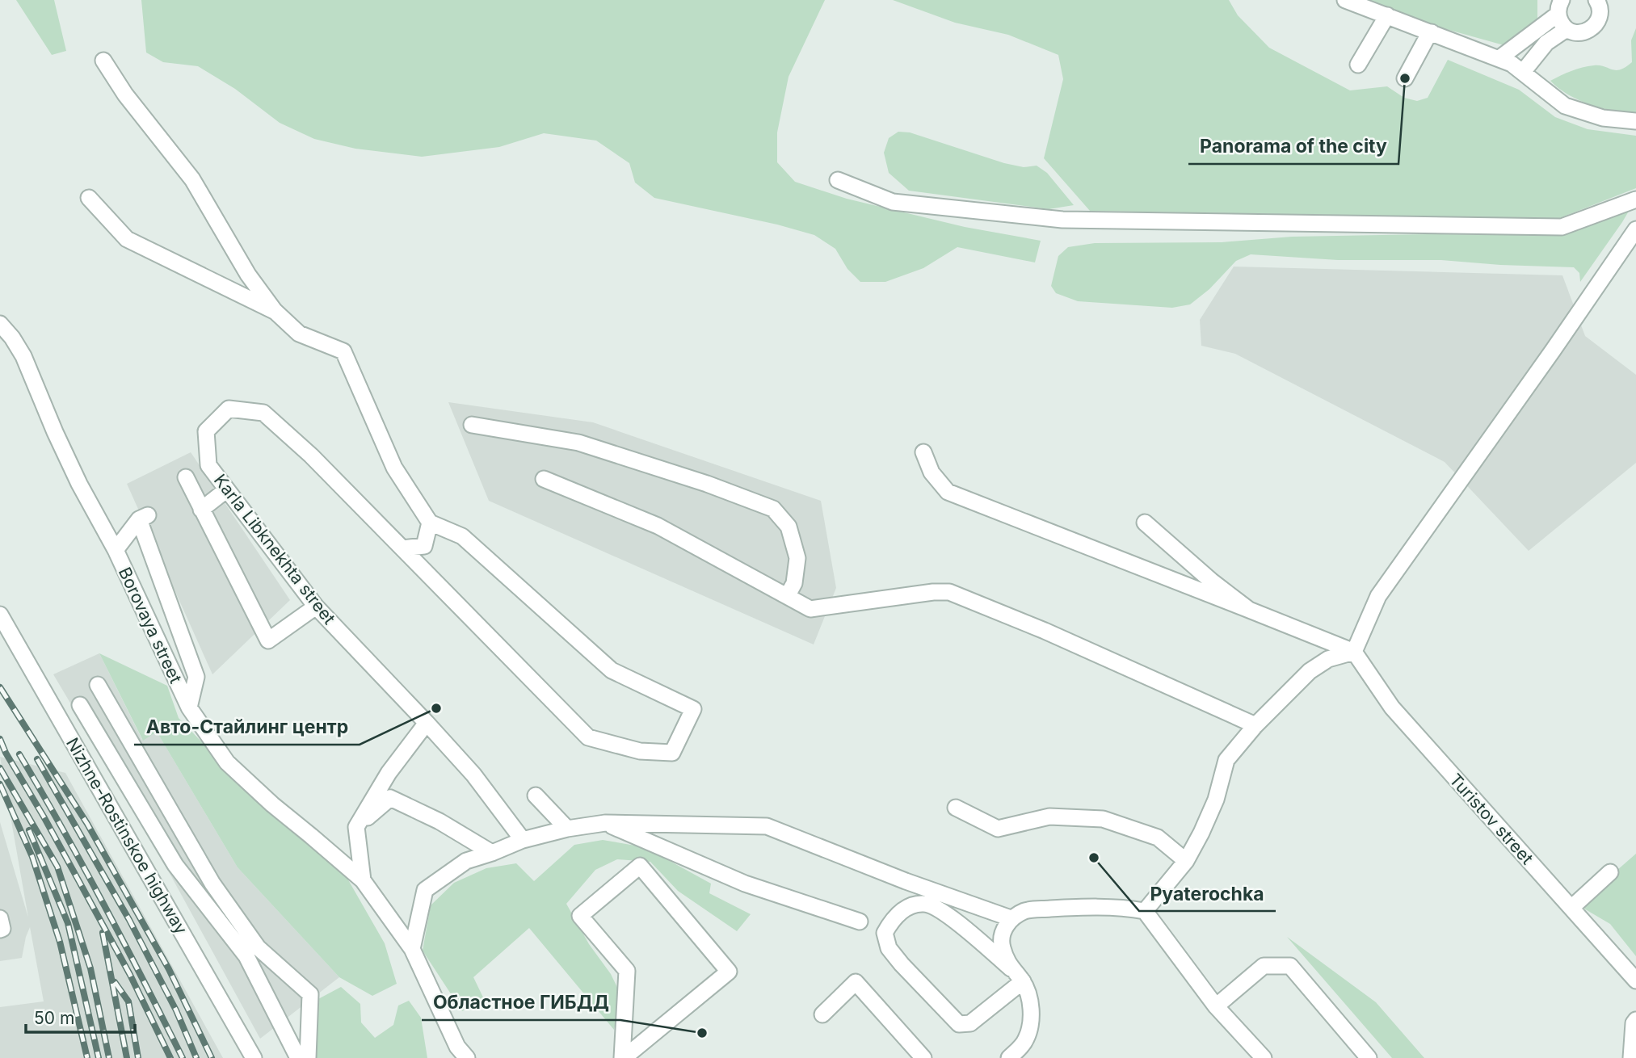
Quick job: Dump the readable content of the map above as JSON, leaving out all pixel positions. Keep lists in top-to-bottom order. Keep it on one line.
{"streets":{"street":["Karla Libknekhta street","Borovaya street","Turistov street","Nizhne-Rostinskoe highway"]},"places":["Panorama of the city","Авто-Стайлинг центр","Pyaterochka","Областное ГИБДД"],"scale_bar":"50 m"}
